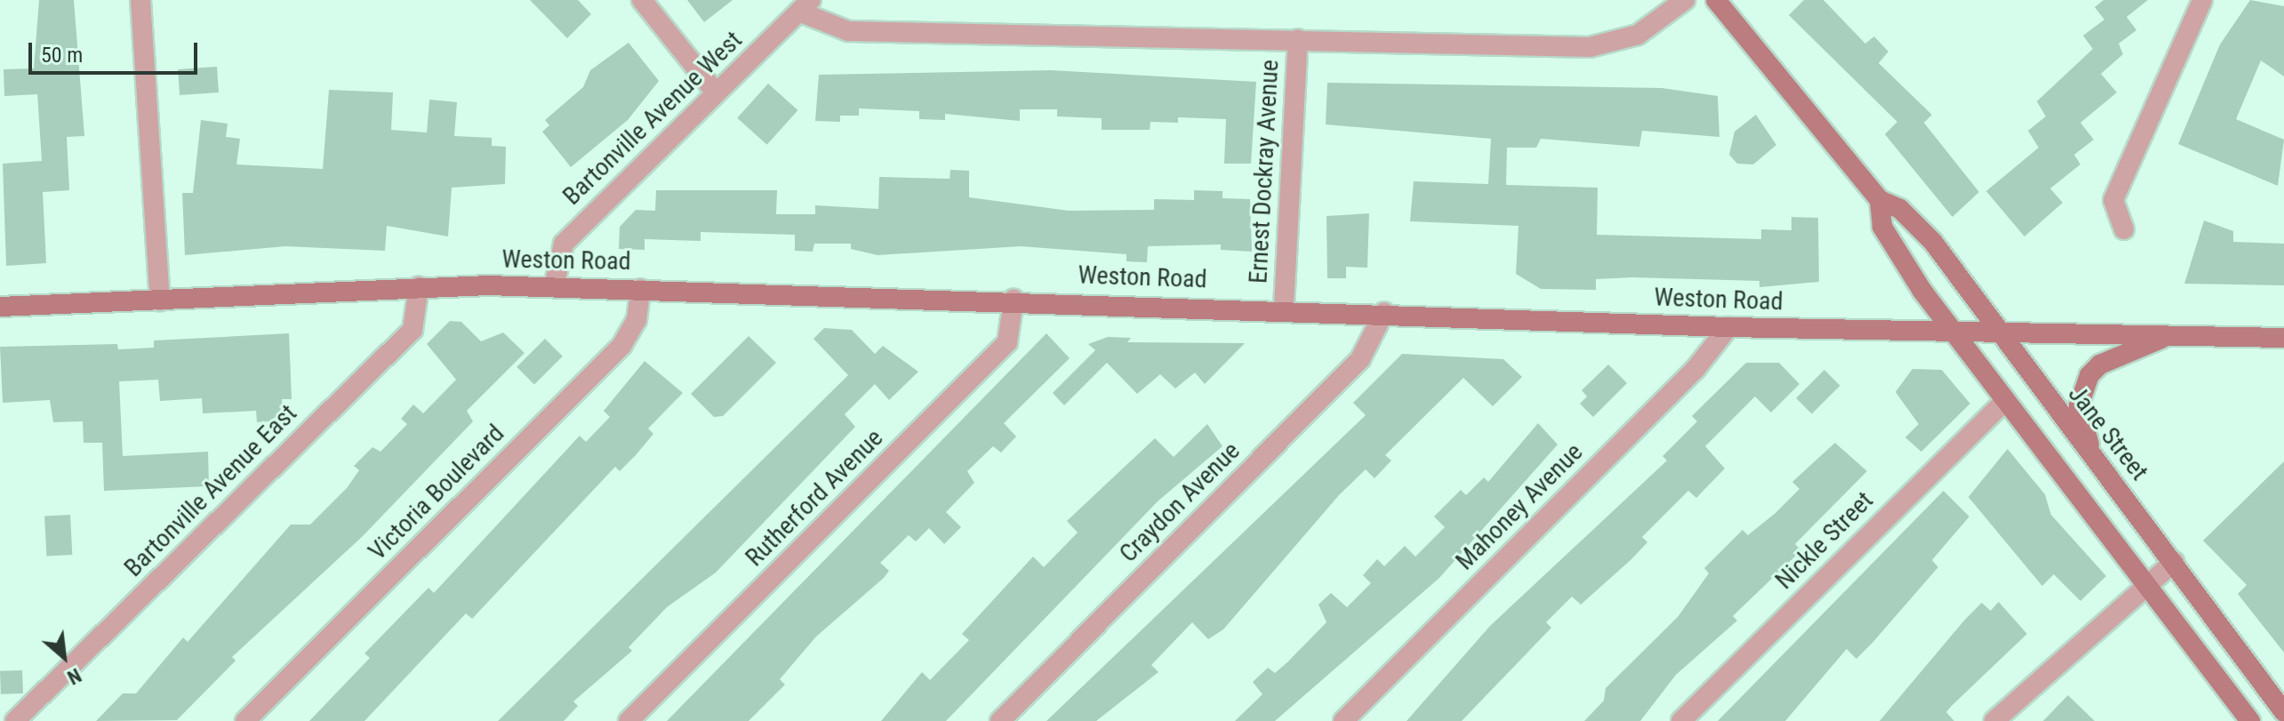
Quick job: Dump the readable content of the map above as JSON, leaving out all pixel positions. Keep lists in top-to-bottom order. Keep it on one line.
{"streets":{"main road":["Weston Road","Jane Street"],"street":["Bartonville Avenue West","Ernest Dockray Avenue","Bartonville Avenue East","Victoria Boulevard","Rutherford Avenue","Craydon Avenue","Mahoney Avenue","Nickle Street"]},"crossings":[["Bartonville Avenue West","Weston Road"],["Ernest Dockray Avenue","Weston Road"],["Weston Road","Jane Street"],["Weston Road","Bartonville Avenue East"],["Weston Road","Victoria Boulevard"],["Weston Road","Rutherford Avenue"],["Weston Road","Craydon Avenue"],["Weston Road","Mahoney Avenue"],["Jane Street","Nickle Street"]],"scale_bar":"50 m","north":"bottom right"}
